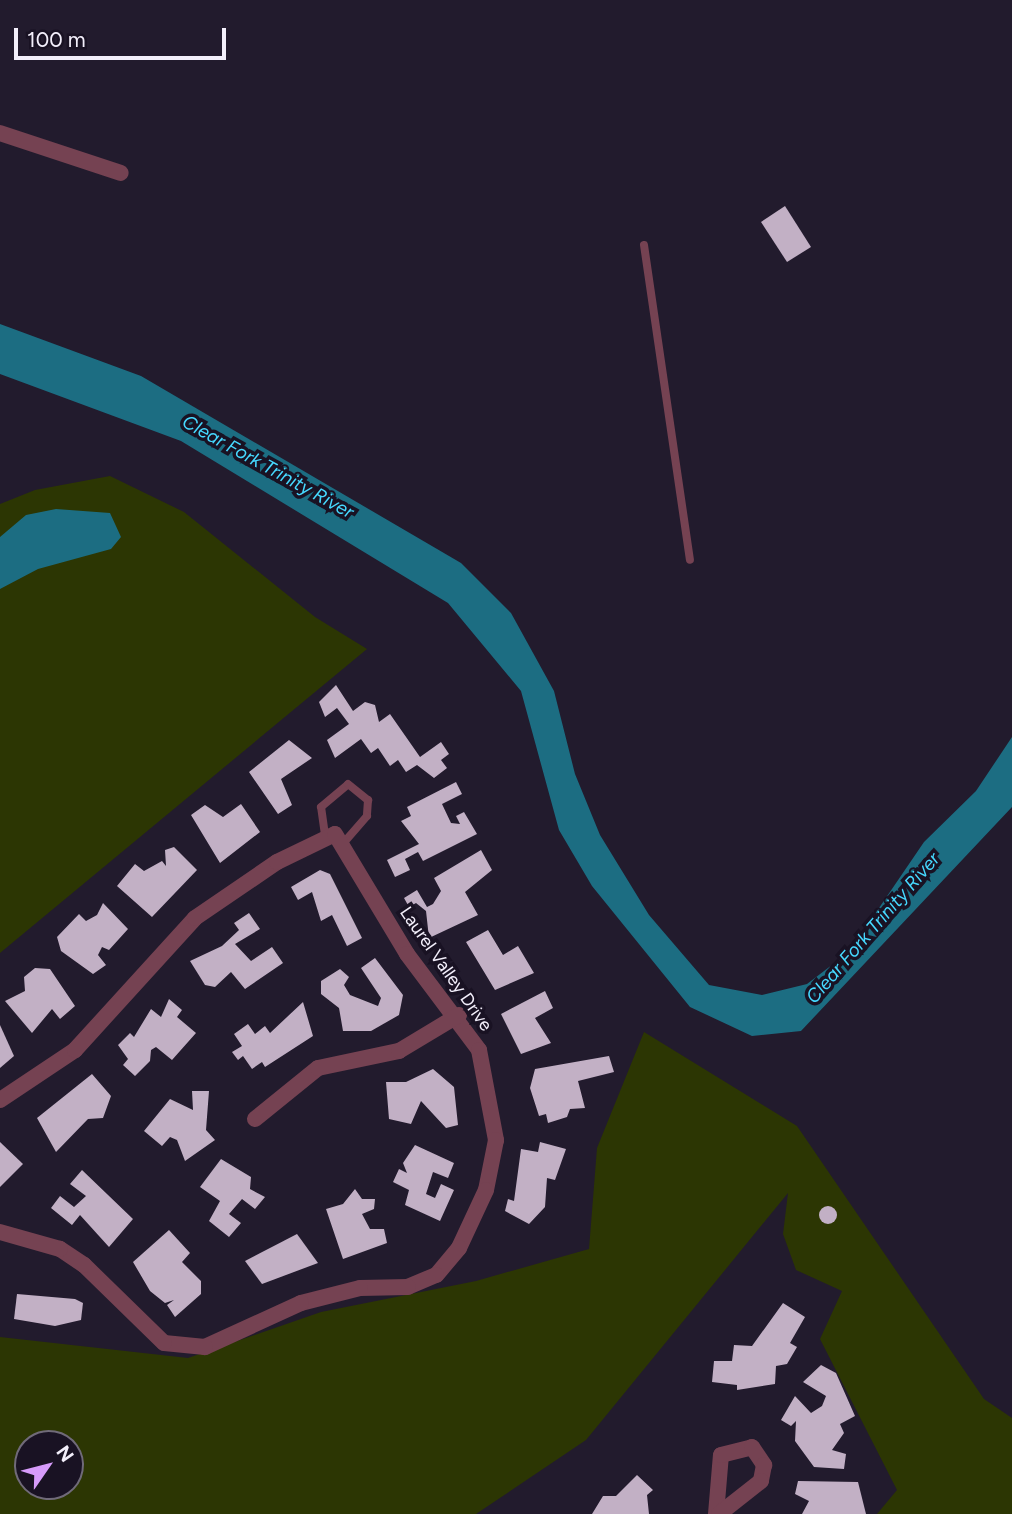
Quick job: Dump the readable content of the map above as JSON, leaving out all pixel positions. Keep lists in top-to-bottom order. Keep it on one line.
{"streets":{"street":["Laurel Valley Drive"]},"water":["Clear Fork Trinity River"],"scale_bar":"100 m","north":"top right"}
